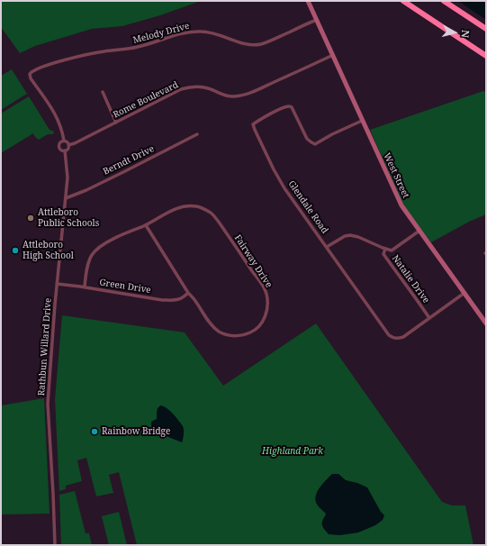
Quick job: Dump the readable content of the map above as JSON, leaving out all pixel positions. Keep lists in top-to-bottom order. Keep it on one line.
{"streets":{"main road":["West Street"],"street":["Melody Drive","Rome Boulevard","Berndt Drive","Glendale Road","Fairway Drive","Natalie Drive","Green Drive","Rathbun Willard Drive"]},"crossings":[["Melody Drive","Rome Boulevard"],["Melody Drive","West Street"],["Melody Drive","Rathbun Willard Drive"],["Rome Boulevard","West Street"],["Rome Boulevard","Rathbun Willard Drive"],["Berndt Drive","Rathbun Willard Drive"],["West Street","Glendale Road"],["Glendale Road","Natalie Drive"],["Fairway Drive","Green Drive"],["Green Drive","Rathbun Willard Drive"]],"parks":["Highland Park"],"places":["Attleboro Public Schools","Attleboro High School","Rainbow Bridge"],"north":"right"}
